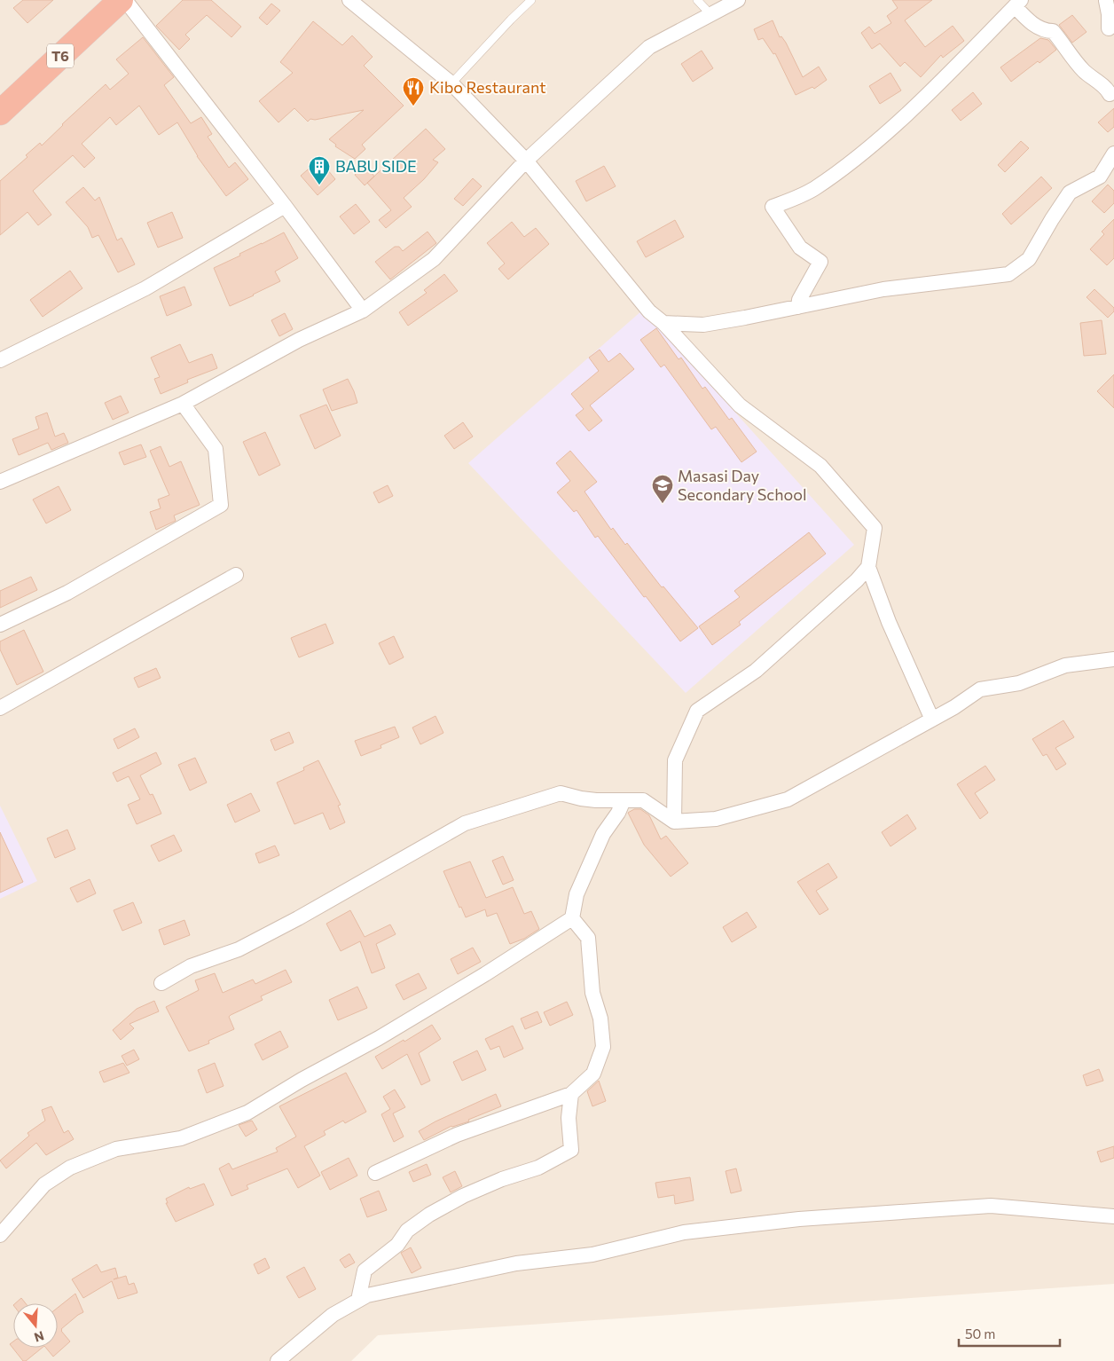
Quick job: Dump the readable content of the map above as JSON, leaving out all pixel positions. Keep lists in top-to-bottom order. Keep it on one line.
{"streets":{"highway":["T6"]},"places":{"restaurant":["Kibo Restaurant"],"building":["BABU SIDE"],"school or university":["Masasi Day Secondary School"]},"scale_bar":"50 m","north":"bottom"}
